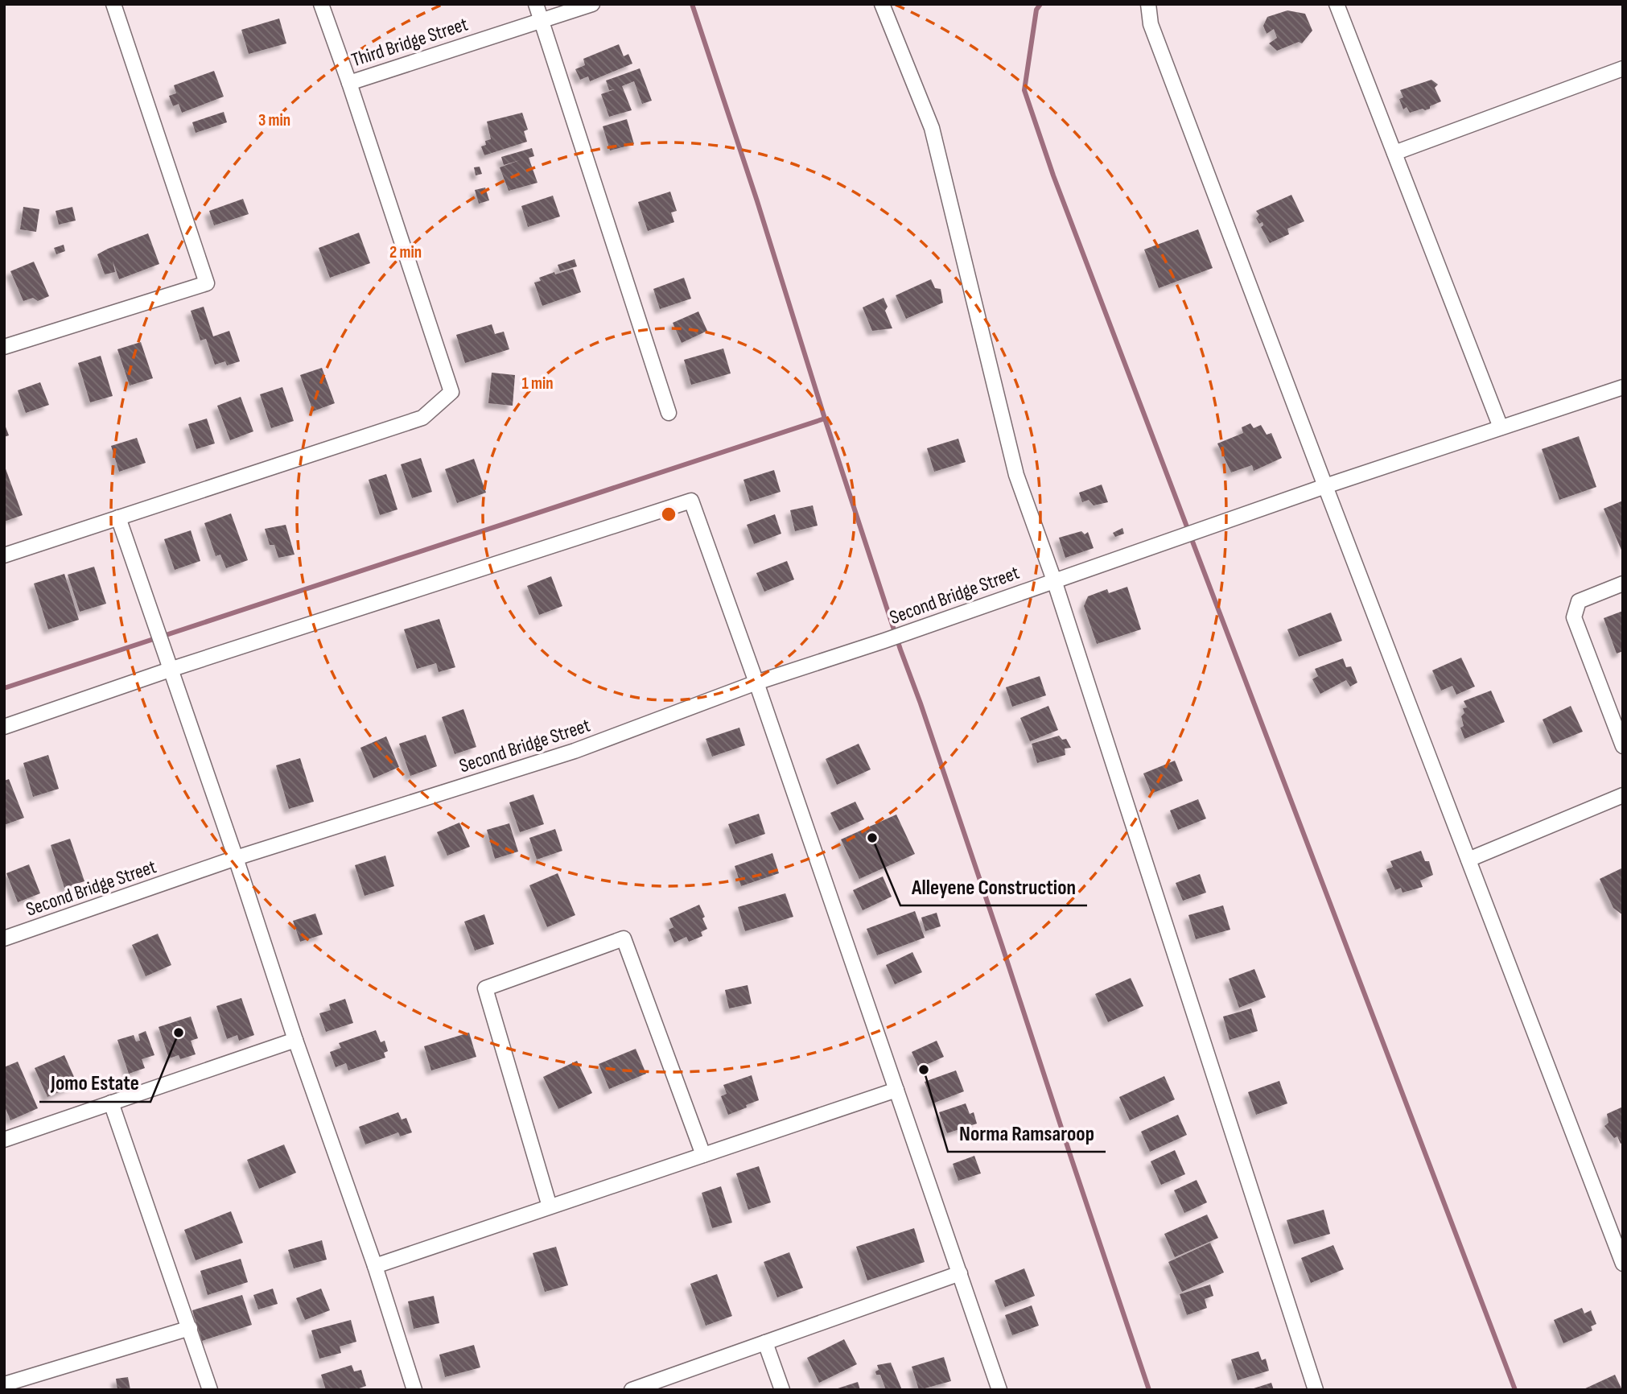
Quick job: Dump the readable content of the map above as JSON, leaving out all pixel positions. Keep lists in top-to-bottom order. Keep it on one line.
{"streets":{"street":["Third Bridge Street","Second Bridge Street"]},"places":["Alleyene Construction","Jomo Estate","Norma Ramsaroop"],"rings":["3 min","2 min","1 min"]}
